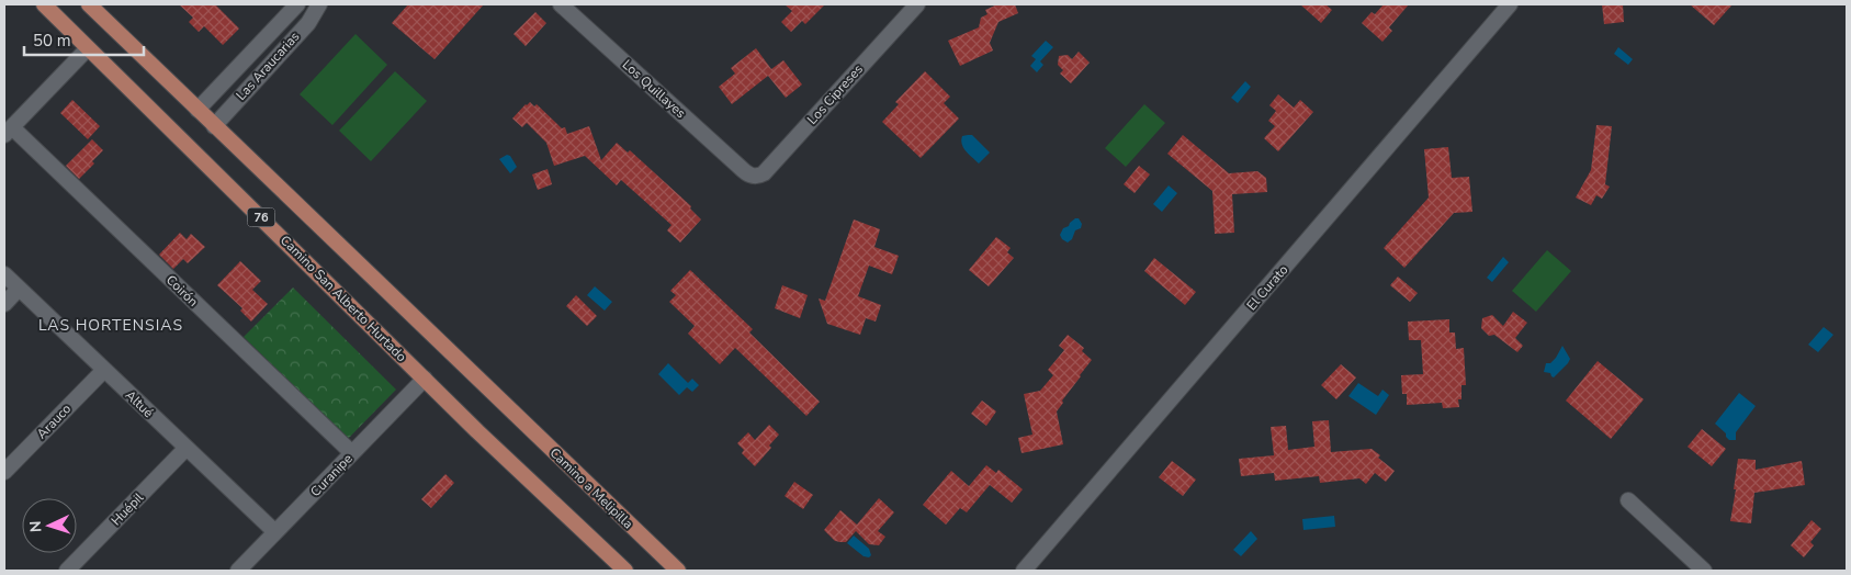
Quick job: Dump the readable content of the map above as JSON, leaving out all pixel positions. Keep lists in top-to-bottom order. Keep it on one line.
{"streets":{"main road":["76","Camino San Alberto Hurtado","Camino a Melipilla"],"street":["Las Araucarias","Los Quillayes","Los Cipreses","El Curato","Coirón","Altué","Arauco","Curanipe","Huépil"]},"crossings":[["Las Araucarias","76"],["Las Araucarias","Camino a Melipilla"],["Los Quillayes","Los Cipreses"],["76","Camino a Melipilla"],["Coirón","Curanipe"],["Camino San Alberto Hurtado","Curanipe"],["Altué","Arauco"],["Altué","Curanipe"],["Altué","Huépil"]],"districts":["LAS HORTENSIAS"],"scale_bar":"50 m","north":"left"}
